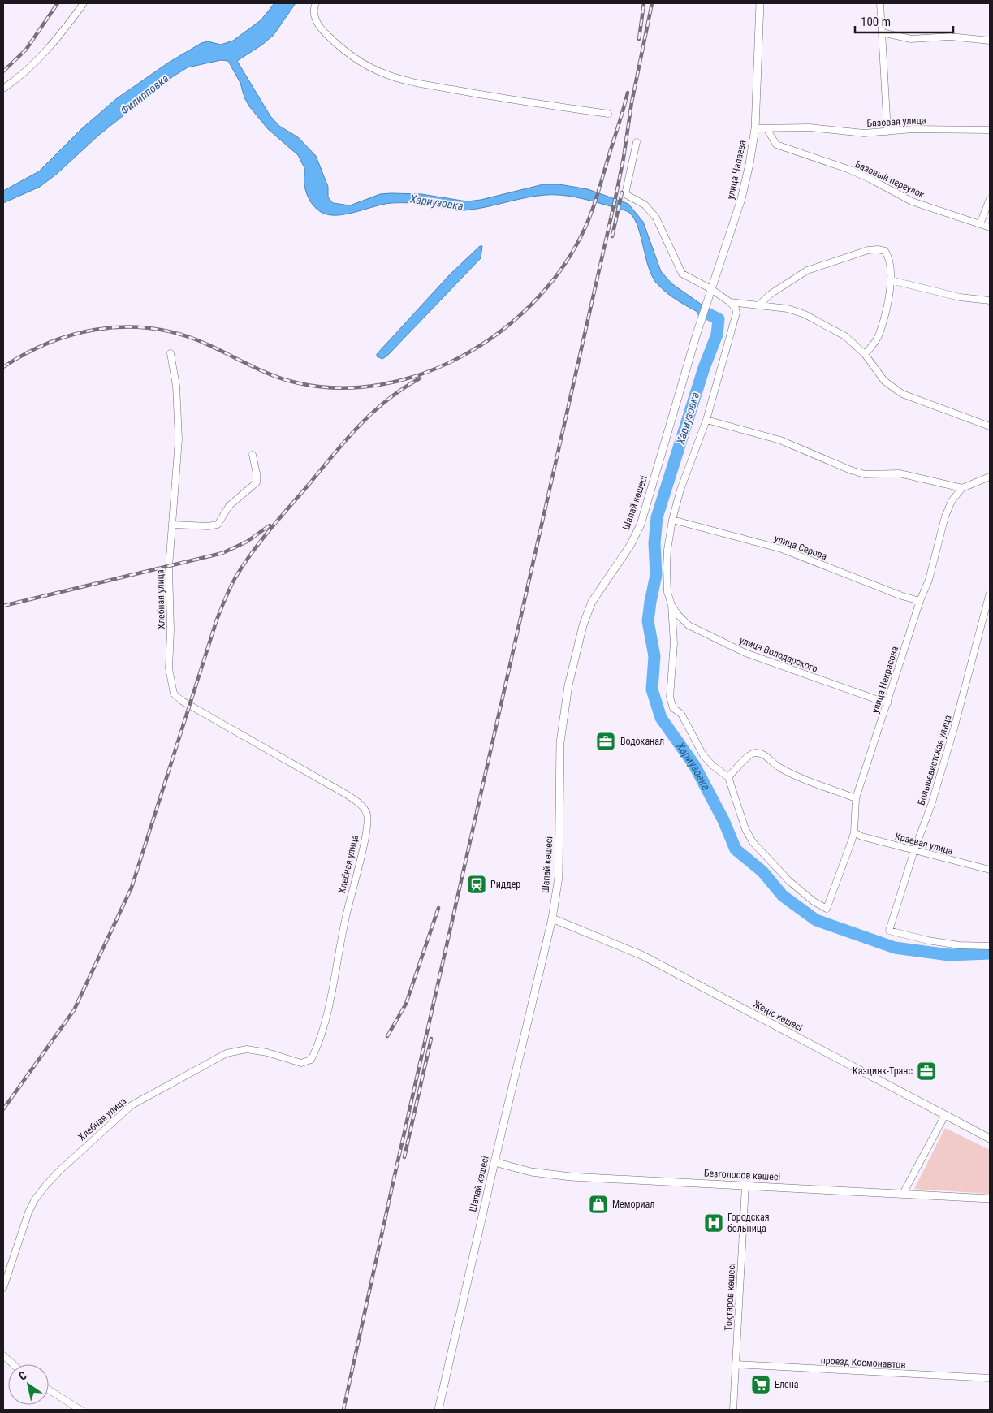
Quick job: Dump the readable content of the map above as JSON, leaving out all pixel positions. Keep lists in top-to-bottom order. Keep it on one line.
{"streets":{"street":["Базовая улица","улица Чапаева","Базовый переулок","Шапай көшесі","улица Серова","Хлебная улица","улица Володарского","улица Некрасова","Большевистская улица","Краевая улица","Жеңіс көшесі","Безголосов көшесі","Тоқтаров көшесі","проезд Космонавтов"]},"crossings":[["Базовая улица","улица Чапаева"],["Базовая улица","Базовый переулок"],["улица Чапаева","Шапай көшесі"],["Шапай көшесі","Жеңіс көшесі"],["Шапай көшесі","Безголосов көшесі"],["улица Серова","улица Володарского"],["улица Серова","улица Некрасова"],["улица Володарского","улица Некрасова"],["улица Некрасова","Краевая улица"],["Большевистская улица","Краевая улица"],["Безголосов көшесі","Тоқтаров көшесі"],["Тоқтаров көшесі","проезд Космонавтов"]],"water":["Филипповка","Хариузовка"],"places":{"office":["Водоканал","Казцинк-Транс"],"station":["Риддер"],"shop":["Мемориал"],"hospital":["Городская больница"],"supermarket":["Елена"]},"scale_bar":"100 m","north":"top left"}
